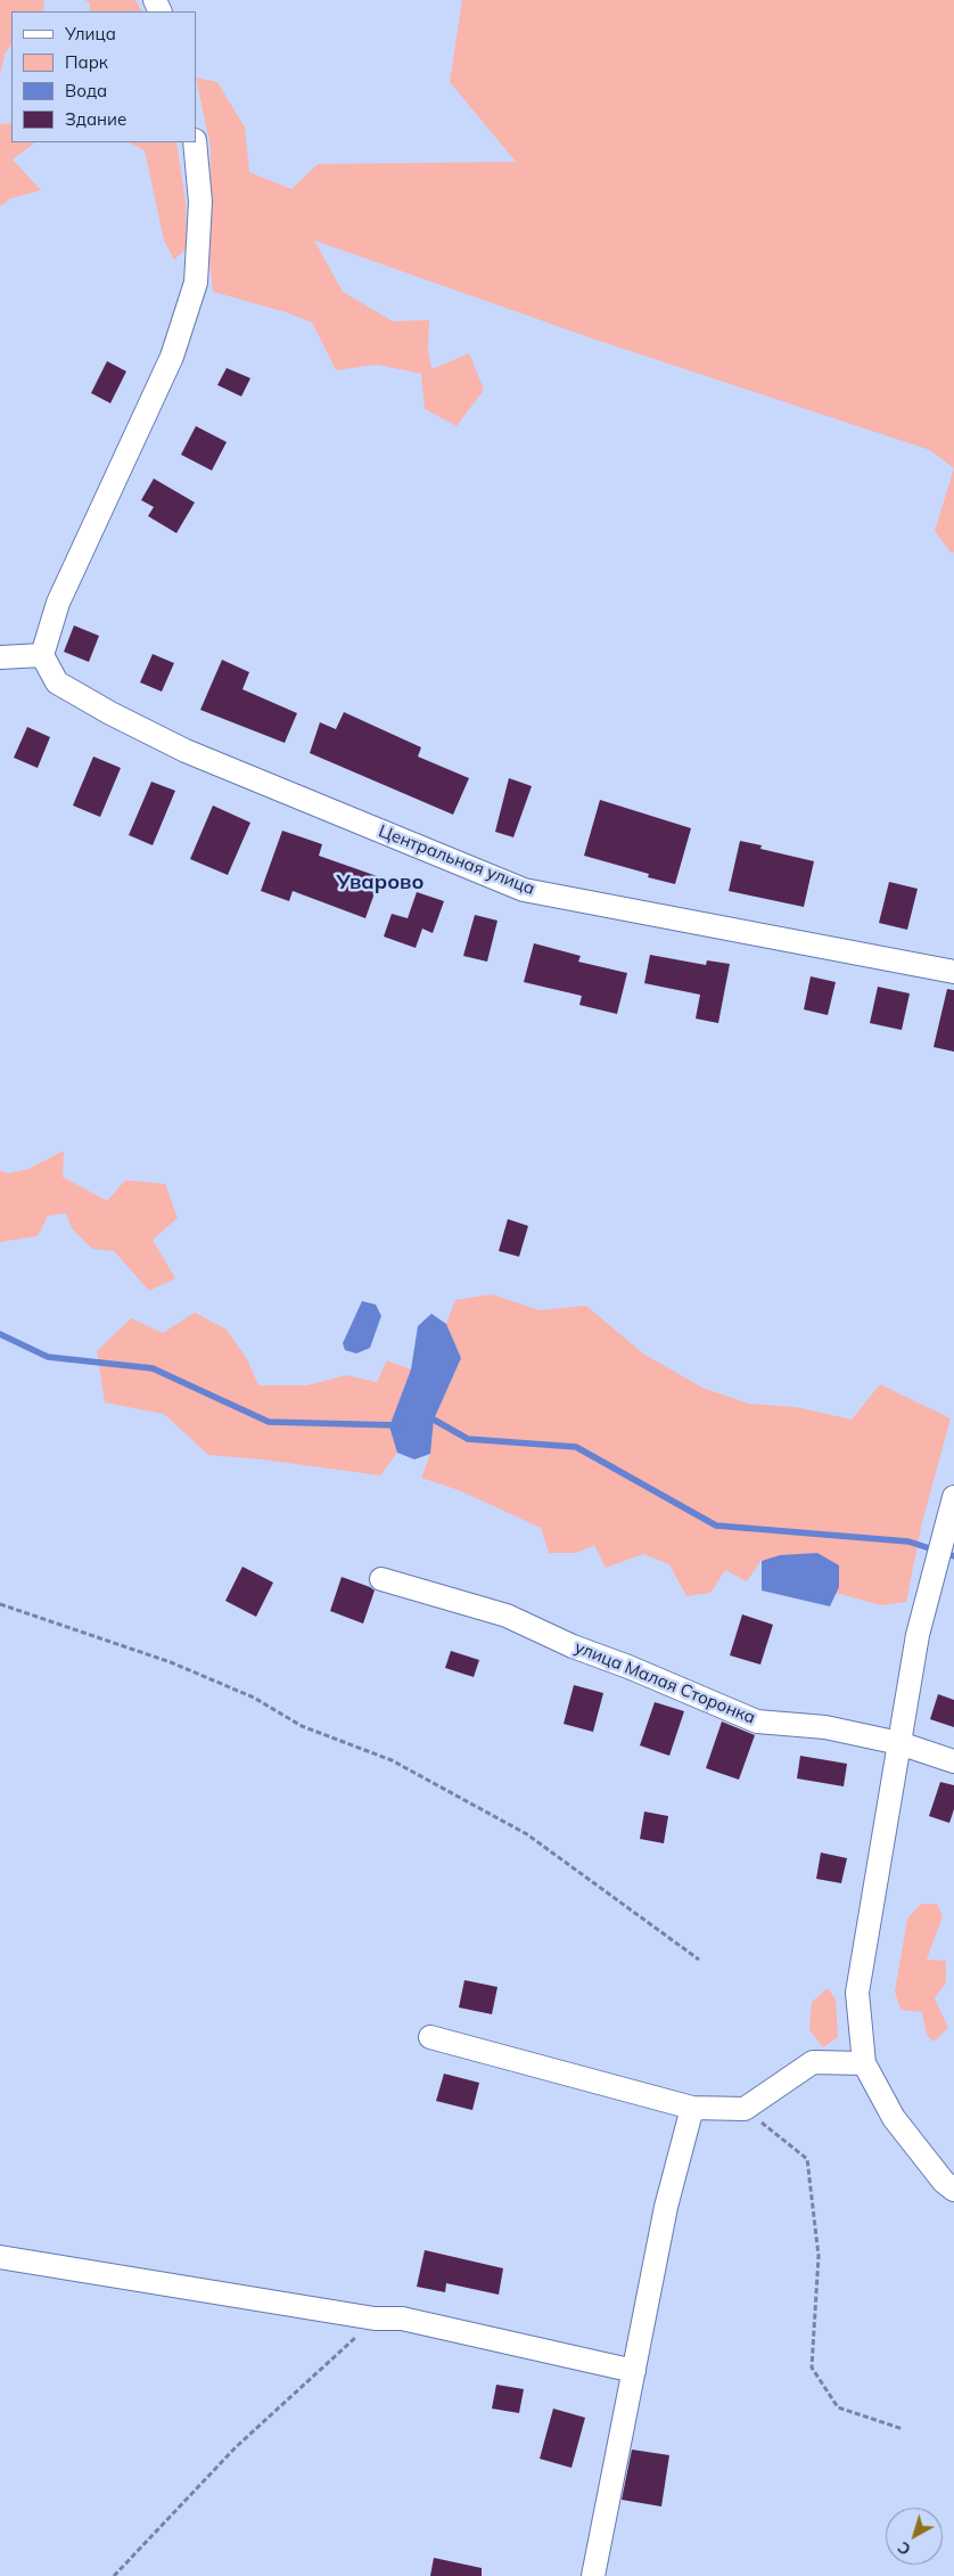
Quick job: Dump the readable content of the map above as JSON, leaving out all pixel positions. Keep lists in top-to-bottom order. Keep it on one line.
{"streets":{"street":["Центральная улица","улица Малая Сторонка"]},"districts":["Уварово"],"legend":["Улица","Парк","Вода","Здание"],"north":"bottom left"}
